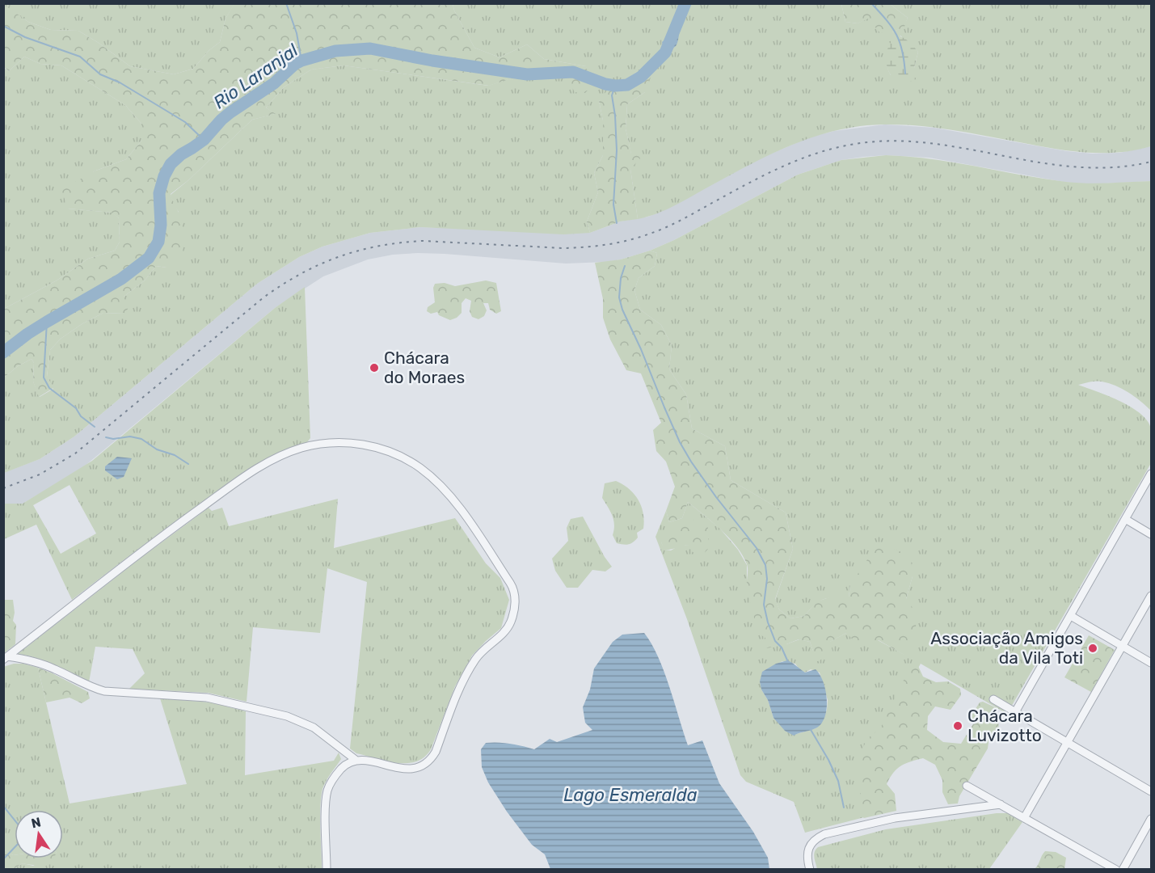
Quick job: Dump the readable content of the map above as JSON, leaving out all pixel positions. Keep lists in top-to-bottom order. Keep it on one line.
{"water":["Rio Laranjal","Lago Esmeralda"],"places":["Chácara do Moraes","Associação Amigos da Vila Toti","Chácara Luvizotto"],"north":"top"}
